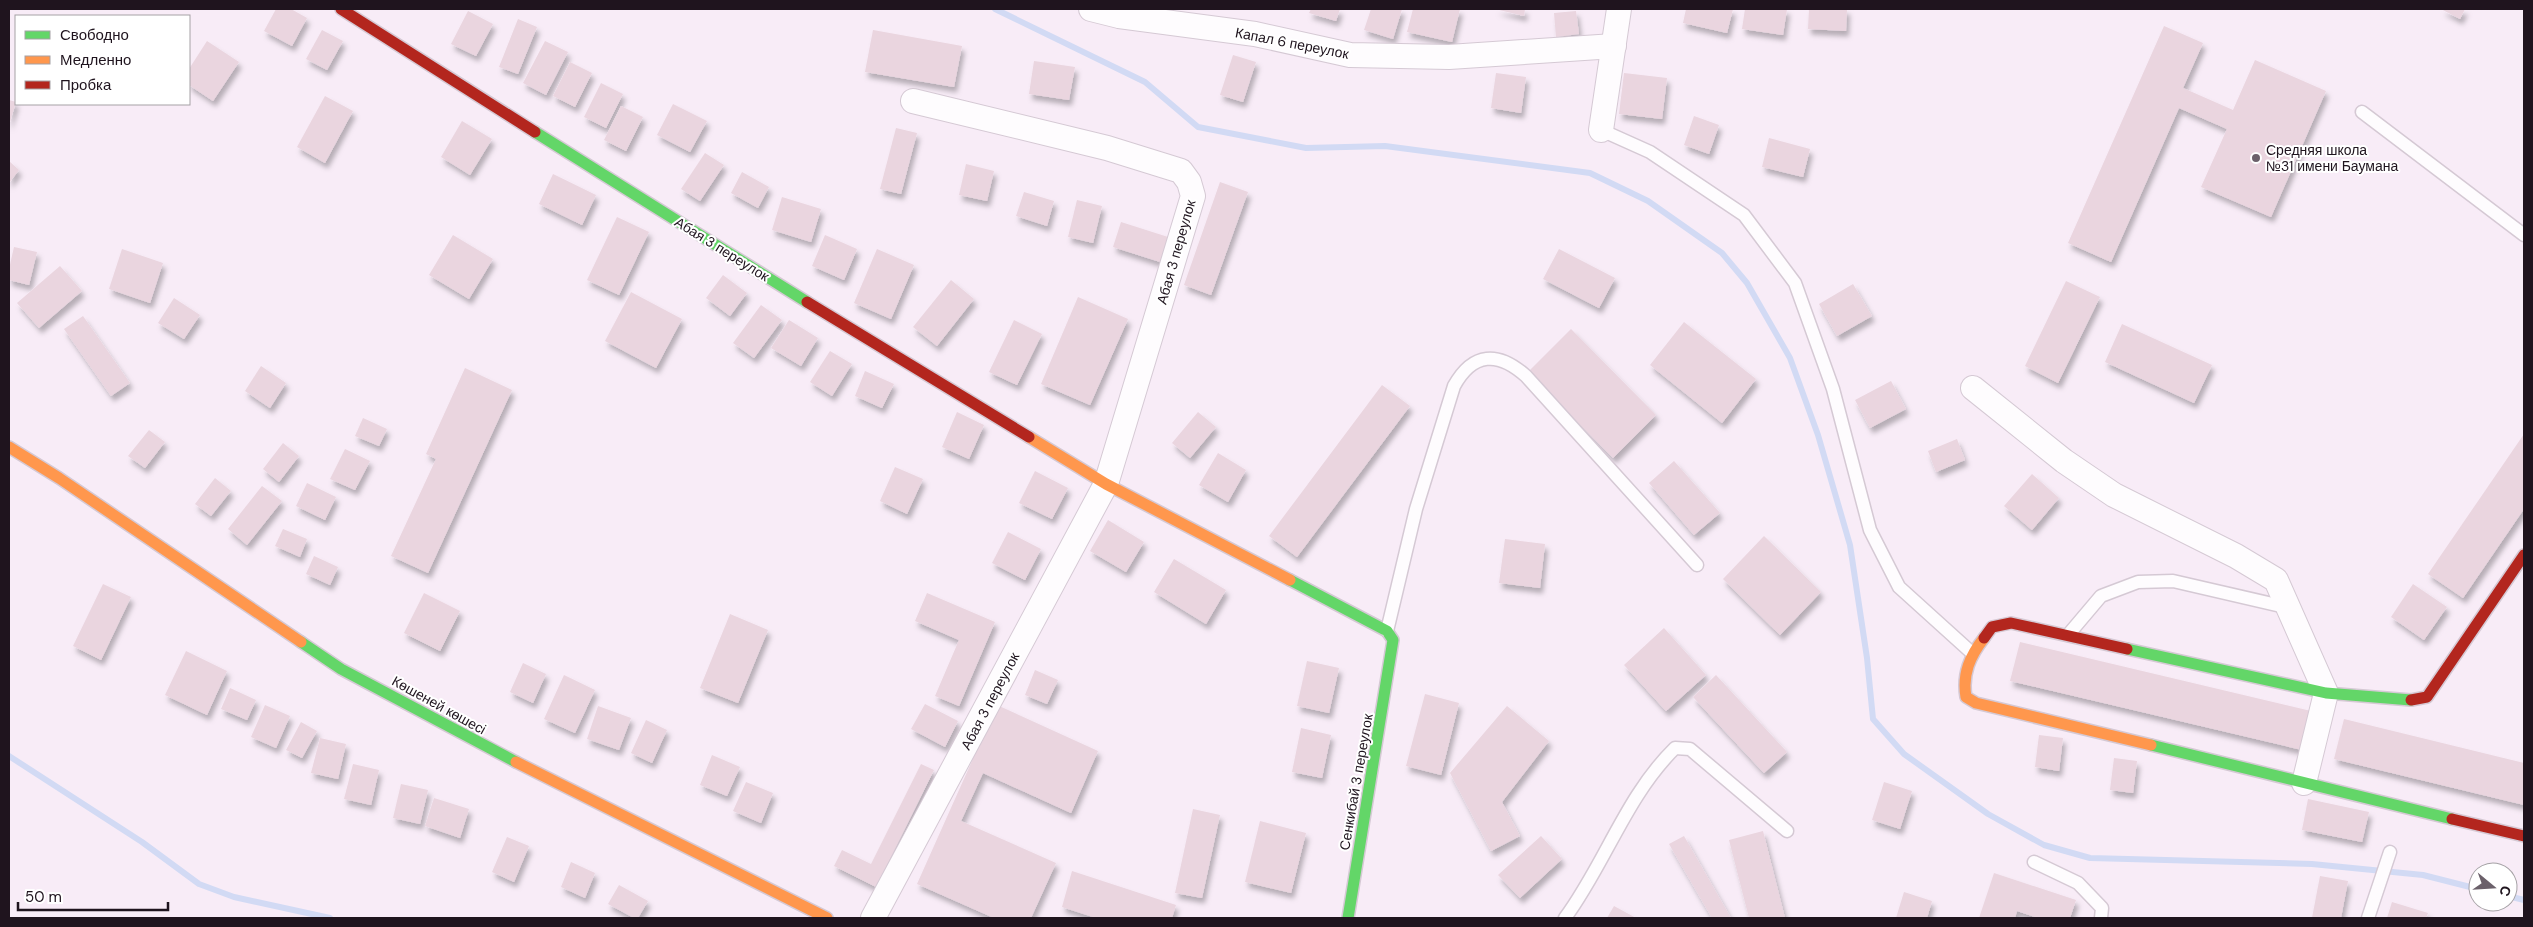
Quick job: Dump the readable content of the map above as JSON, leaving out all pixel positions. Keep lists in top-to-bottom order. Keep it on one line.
{"streets":{"street":["Капал 6 переулок","Абая 3 переулок","Көшеней көшесі","Сенкибай 3 переулок"]},"crossings":[["Абая 3 переулок","Сенкибай 3 переулок"]],"places":["Средняя школа №31 имени Баумана"],"legend":["Свободно","Медленно","Пробка"],"scale_bar":"50 m","north":"right"}
